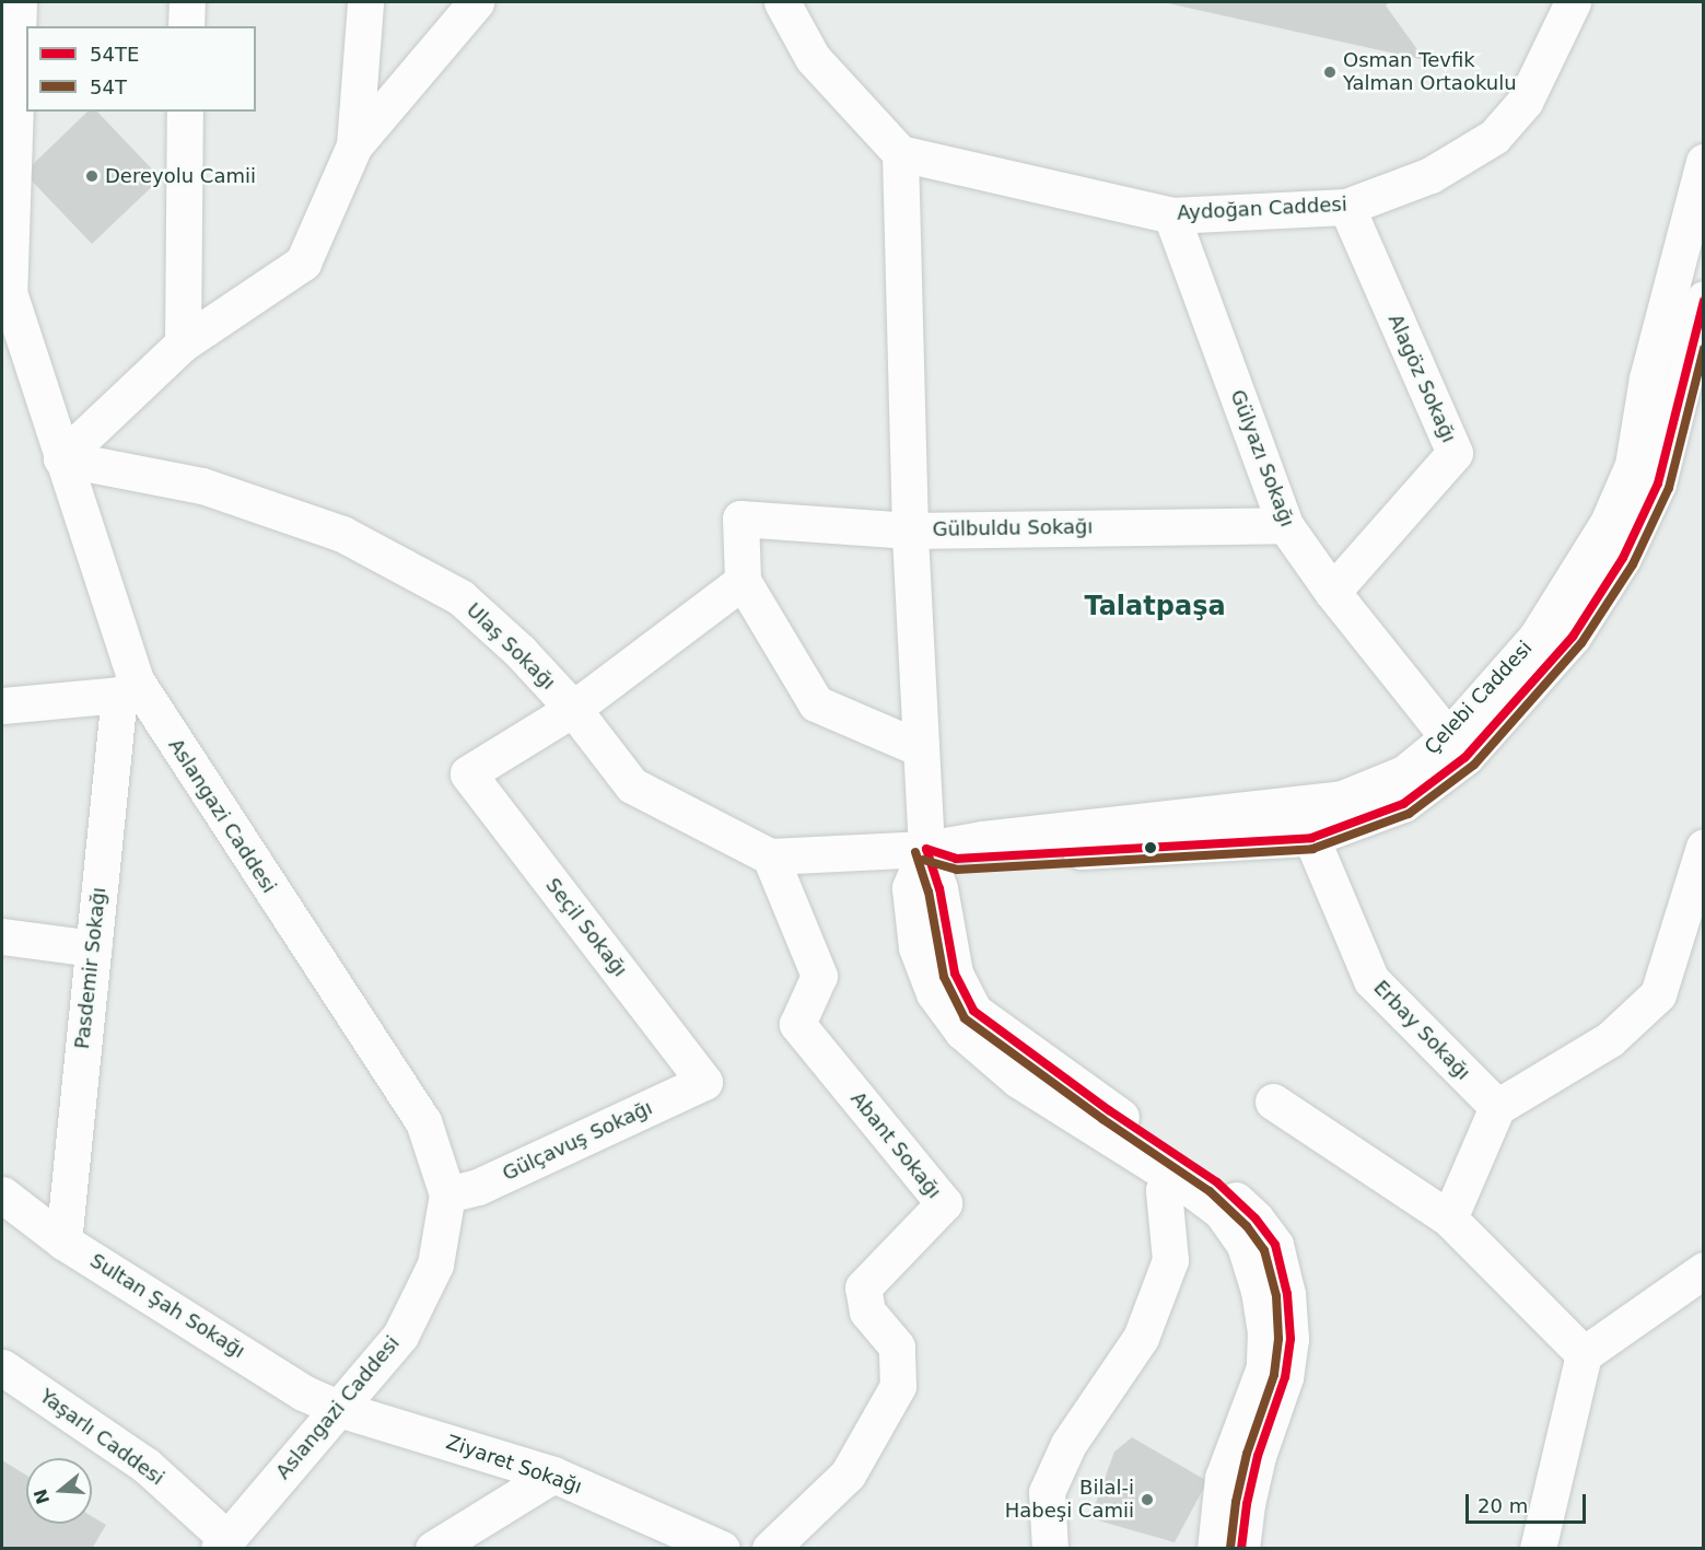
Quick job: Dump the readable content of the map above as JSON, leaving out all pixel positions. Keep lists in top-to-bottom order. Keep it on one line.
{"streets":{"street":["Aydoğan Caddesi","Alagöz Sokağı","Gülyazı Sokağı","Gülbuldu Sokağı","Ulaş Sokağı","Çelebi Caddesi","Aslangazi Caddesi","Seçil Sokağı","Pasdemir Sokağı","Erbay Sokağı","Gülçavuş Sokağı","Abant Sokağı","Sultan Şah Sokağı","Yaşarlı Caddesi","Ziyaret Sokağı"]},"crossings":[["Aydoğan Caddesi","Alagöz Sokağı"],["Aydoğan Caddesi","Gülyazı Sokağı"],["Alagöz Sokağı","Gülyazı Sokağı"],["Gülyazı Sokağı","Gülbuldu Sokağı"],["Gülyazı Sokağı","Çelebi Caddesi"],["Ulaş Sokağı","Aslangazi Caddesi"],["Ulaş Sokağı","Seçil Sokağı"],["Ulaş Sokağı","Abant Sokağı"],["Çelebi Caddesi","Erbay Sokağı"],["Aslangazi Caddesi","Pasdemir Sokağı"],["Aslangazi Caddesi","Gülçavuş Sokağı"],["Aslangazi Caddesi","Sultan Şah Sokağı"],["Aslangazi Caddesi","Yaşarlı Caddesi"],["Aslangazi Caddesi","Ziyaret Sokağı"],["Seçil Sokağı","Gülçavuş Sokağı"],["Pasdemir Sokağı","Sultan Şah Sokağı"],["Sultan Şah Sokağı","Ziyaret Sokağı"]],"districts":["Talatpaşa"],"places":["Osman Tevfik Yalman Ortaokulu","Dereyolu Camii","Bilal-i Habeşi Camii"],"lines":["transit line 54TE","transit line 54T"],"legend":["54TE","54T"],"scale_bar":"20 m","north":"left"}
